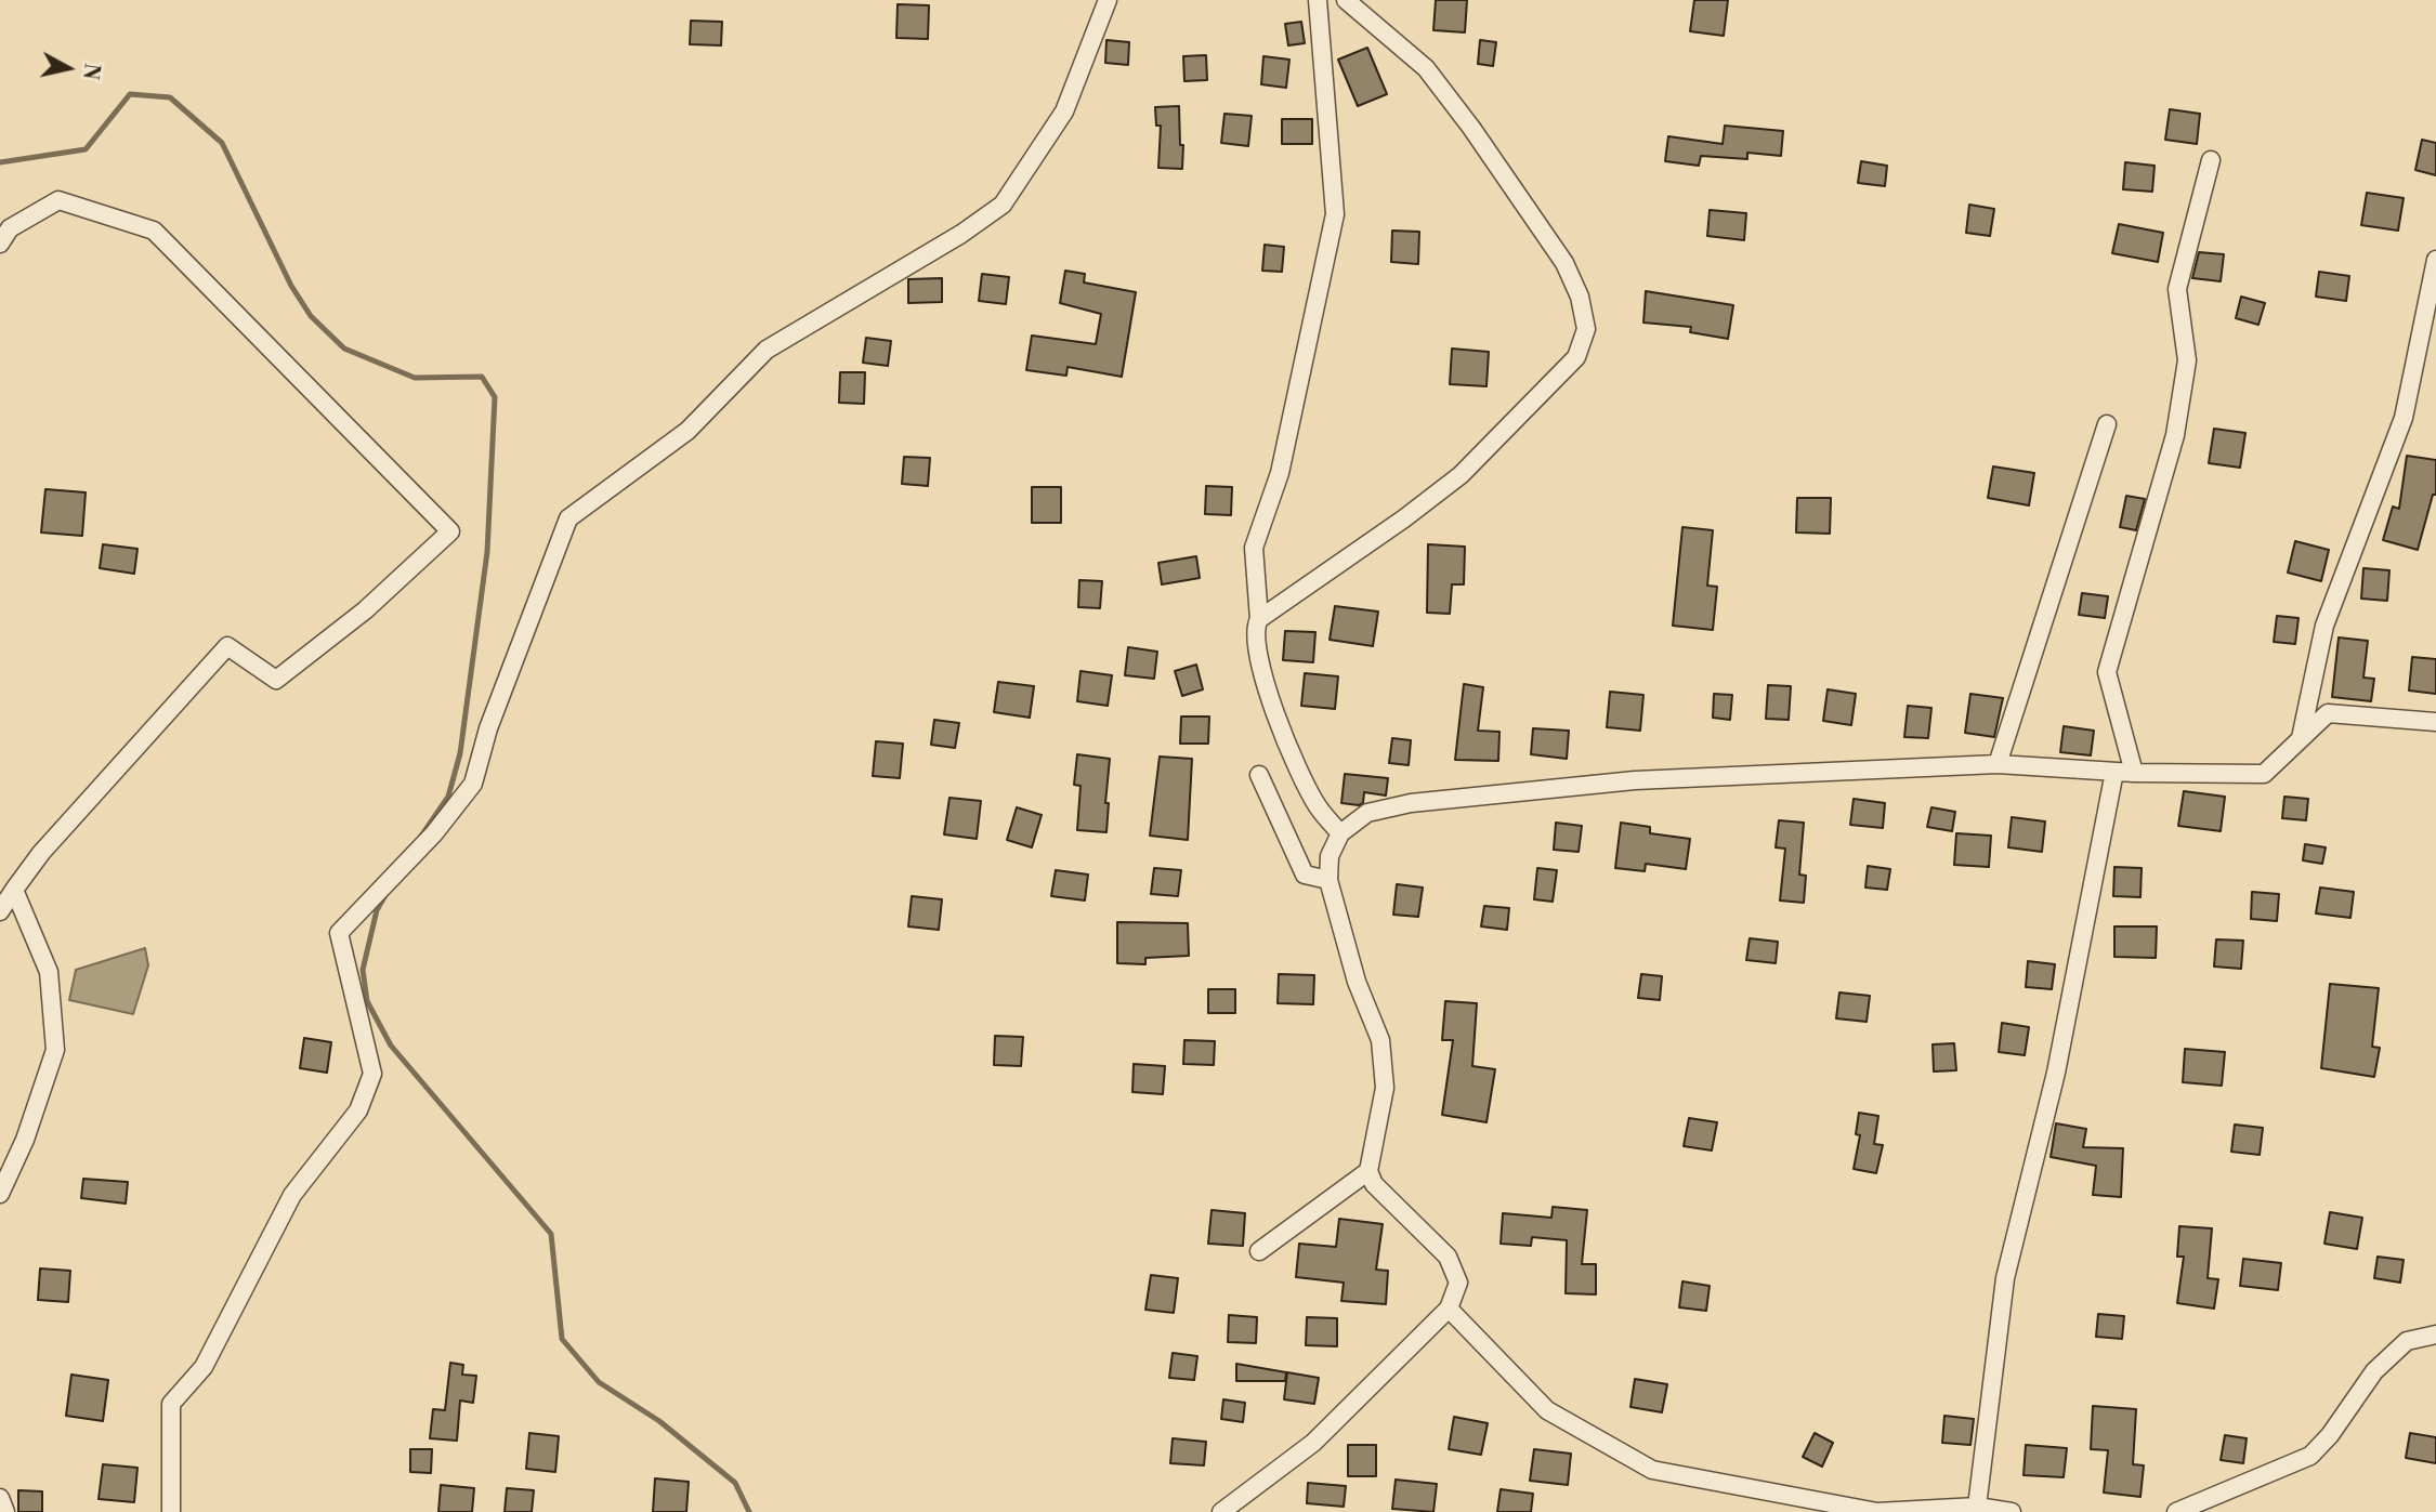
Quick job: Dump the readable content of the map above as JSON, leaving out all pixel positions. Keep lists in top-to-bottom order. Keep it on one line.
{"north":"right"}
